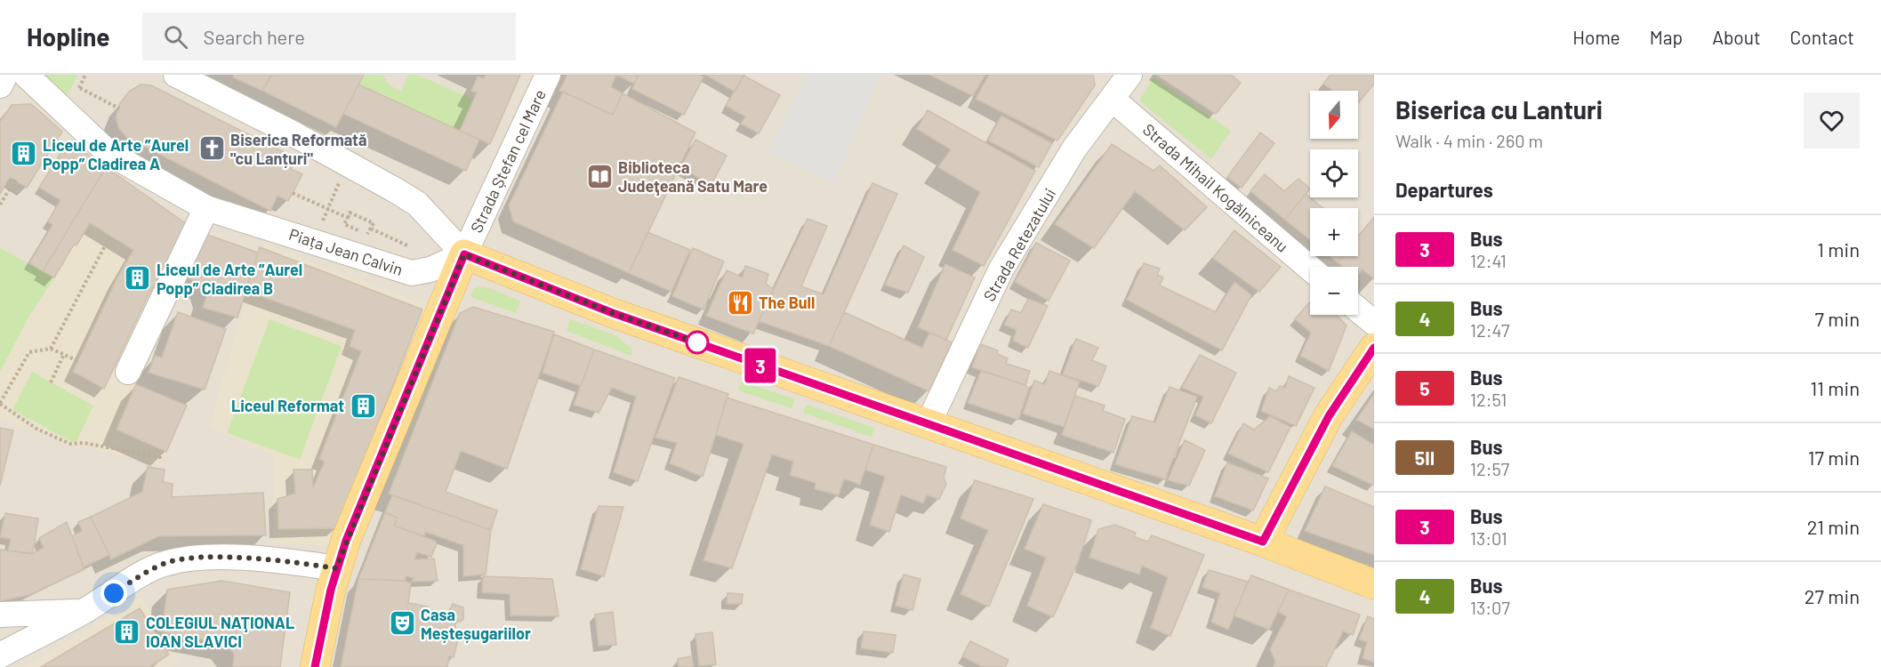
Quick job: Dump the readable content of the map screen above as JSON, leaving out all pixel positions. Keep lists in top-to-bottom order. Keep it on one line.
{"streets":{"main road":["Strada Ștefan cel Mare"],"street":["Strada Mihail Kogălniceanu","Strada Retezatului","Piața Jean Calvin"]},"crossings":[["Strada Ștefan cel Mare","Piața Jean Calvin"],["Strada Mihail Kogălniceanu","Strada Retezatului"]],"places":{"church":["Biserica Reformată \"cu Lanțuri\""],"building":["Liceul de Arte ”Aurel Popp” Cladirea A","Liceul de Arte ”Aurel Popp” Cladirea B","Liceul Reformat","COLEGIUL NAŢIONAL IOAN SLAVICI"],"library":["Biblioteca Judeţeană Satu Mare"],"restaurant":["The Bull"],"theatre":["Casa Meșteșugariilor"]},"lines":["bus line 3"],"north":"bottom","page":{"header":"Hopline","search":"Search here","nav":["Home","Map","About","Contact"],"on_map":"3","heading":[["Biserica cu Lanturi","Walk · 4 min · 260 m"],"Departures"],"map_buttons":["+","−"],"list":[{"mark":"3","name":"Bus","note":"12:41","value":"1 min"},{"mark":"4","name":"Bus","note":"12:47","value":"7 min"},{"mark":"5","name":"Bus","note":"12:51","value":"11 min"},{"mark":"5II","name":"Bus","note":"12:57","value":"17 min"},{"mark":"3","name":"Bus","note":"13:01","value":"21 min"},{"mark":"4","name":"Bus","note":"13:07","value":"27 min"}]}}
